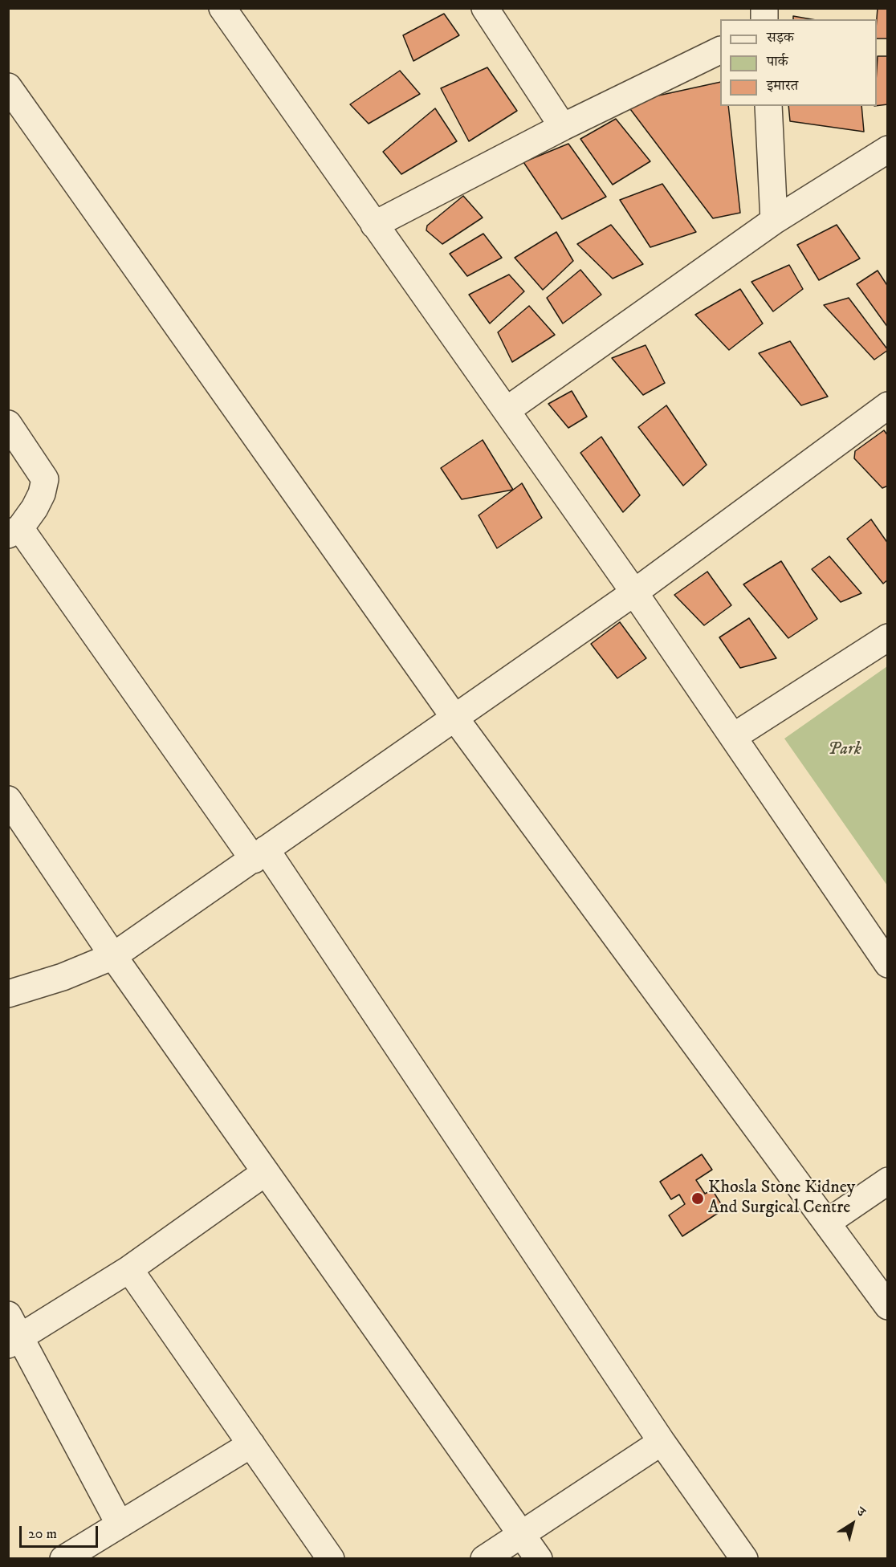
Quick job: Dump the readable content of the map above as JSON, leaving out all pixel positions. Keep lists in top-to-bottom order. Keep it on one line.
{"parks":["Park"],"places":["Khosla Stone Kidney And Surgical Centre"],"legend":["सड़क","पार्क","इमारत"],"scale_bar":"20 m","north":"top right"}
